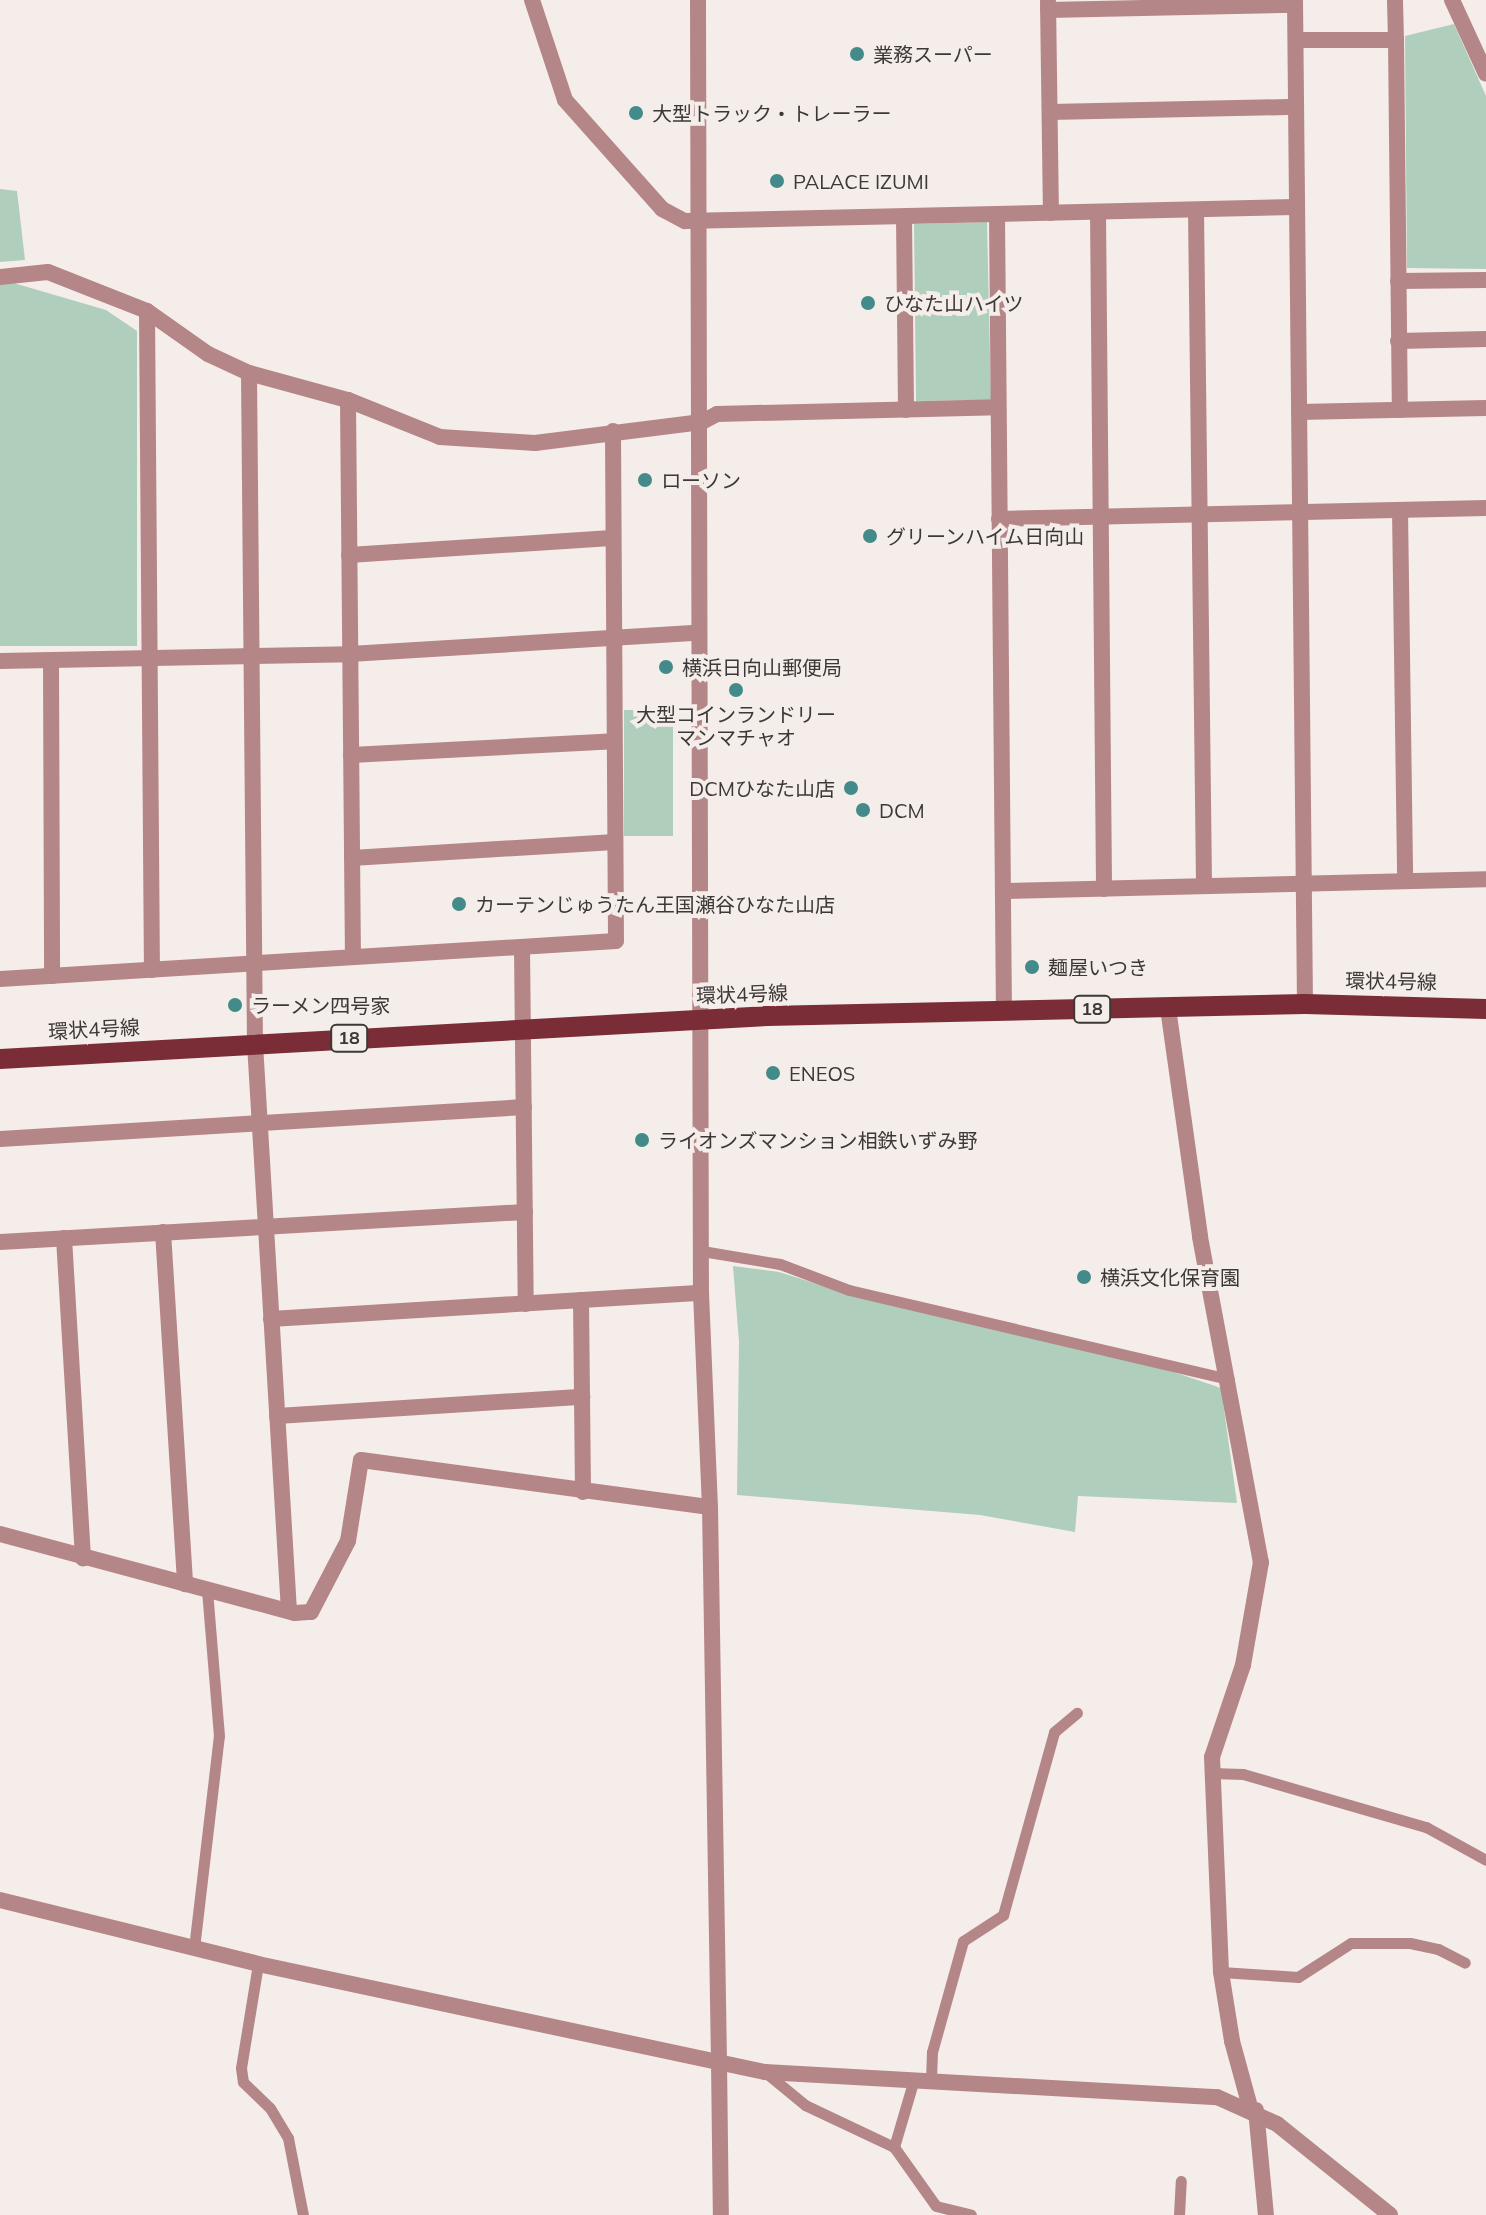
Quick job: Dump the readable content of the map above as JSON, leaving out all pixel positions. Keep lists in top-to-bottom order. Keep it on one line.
{"streets":{"main road":["環状4号線","18"]},"places":["業務スーパー","大型トラック・トレーラー","PALACE IZUMI","ひなた山ハイツ","ローソン","グリーンハイム日向山","横浜日向山郵便局","大型コインランドリー マンマチャオ","DCMひなた山店","DCM","カーテンじゅうたん王国瀬谷ひなた山店","麺屋いつき","ラーメン四号家","ENEOS","ライオンズマンション相鉄いずみ野","横浜文化保育園"]}
